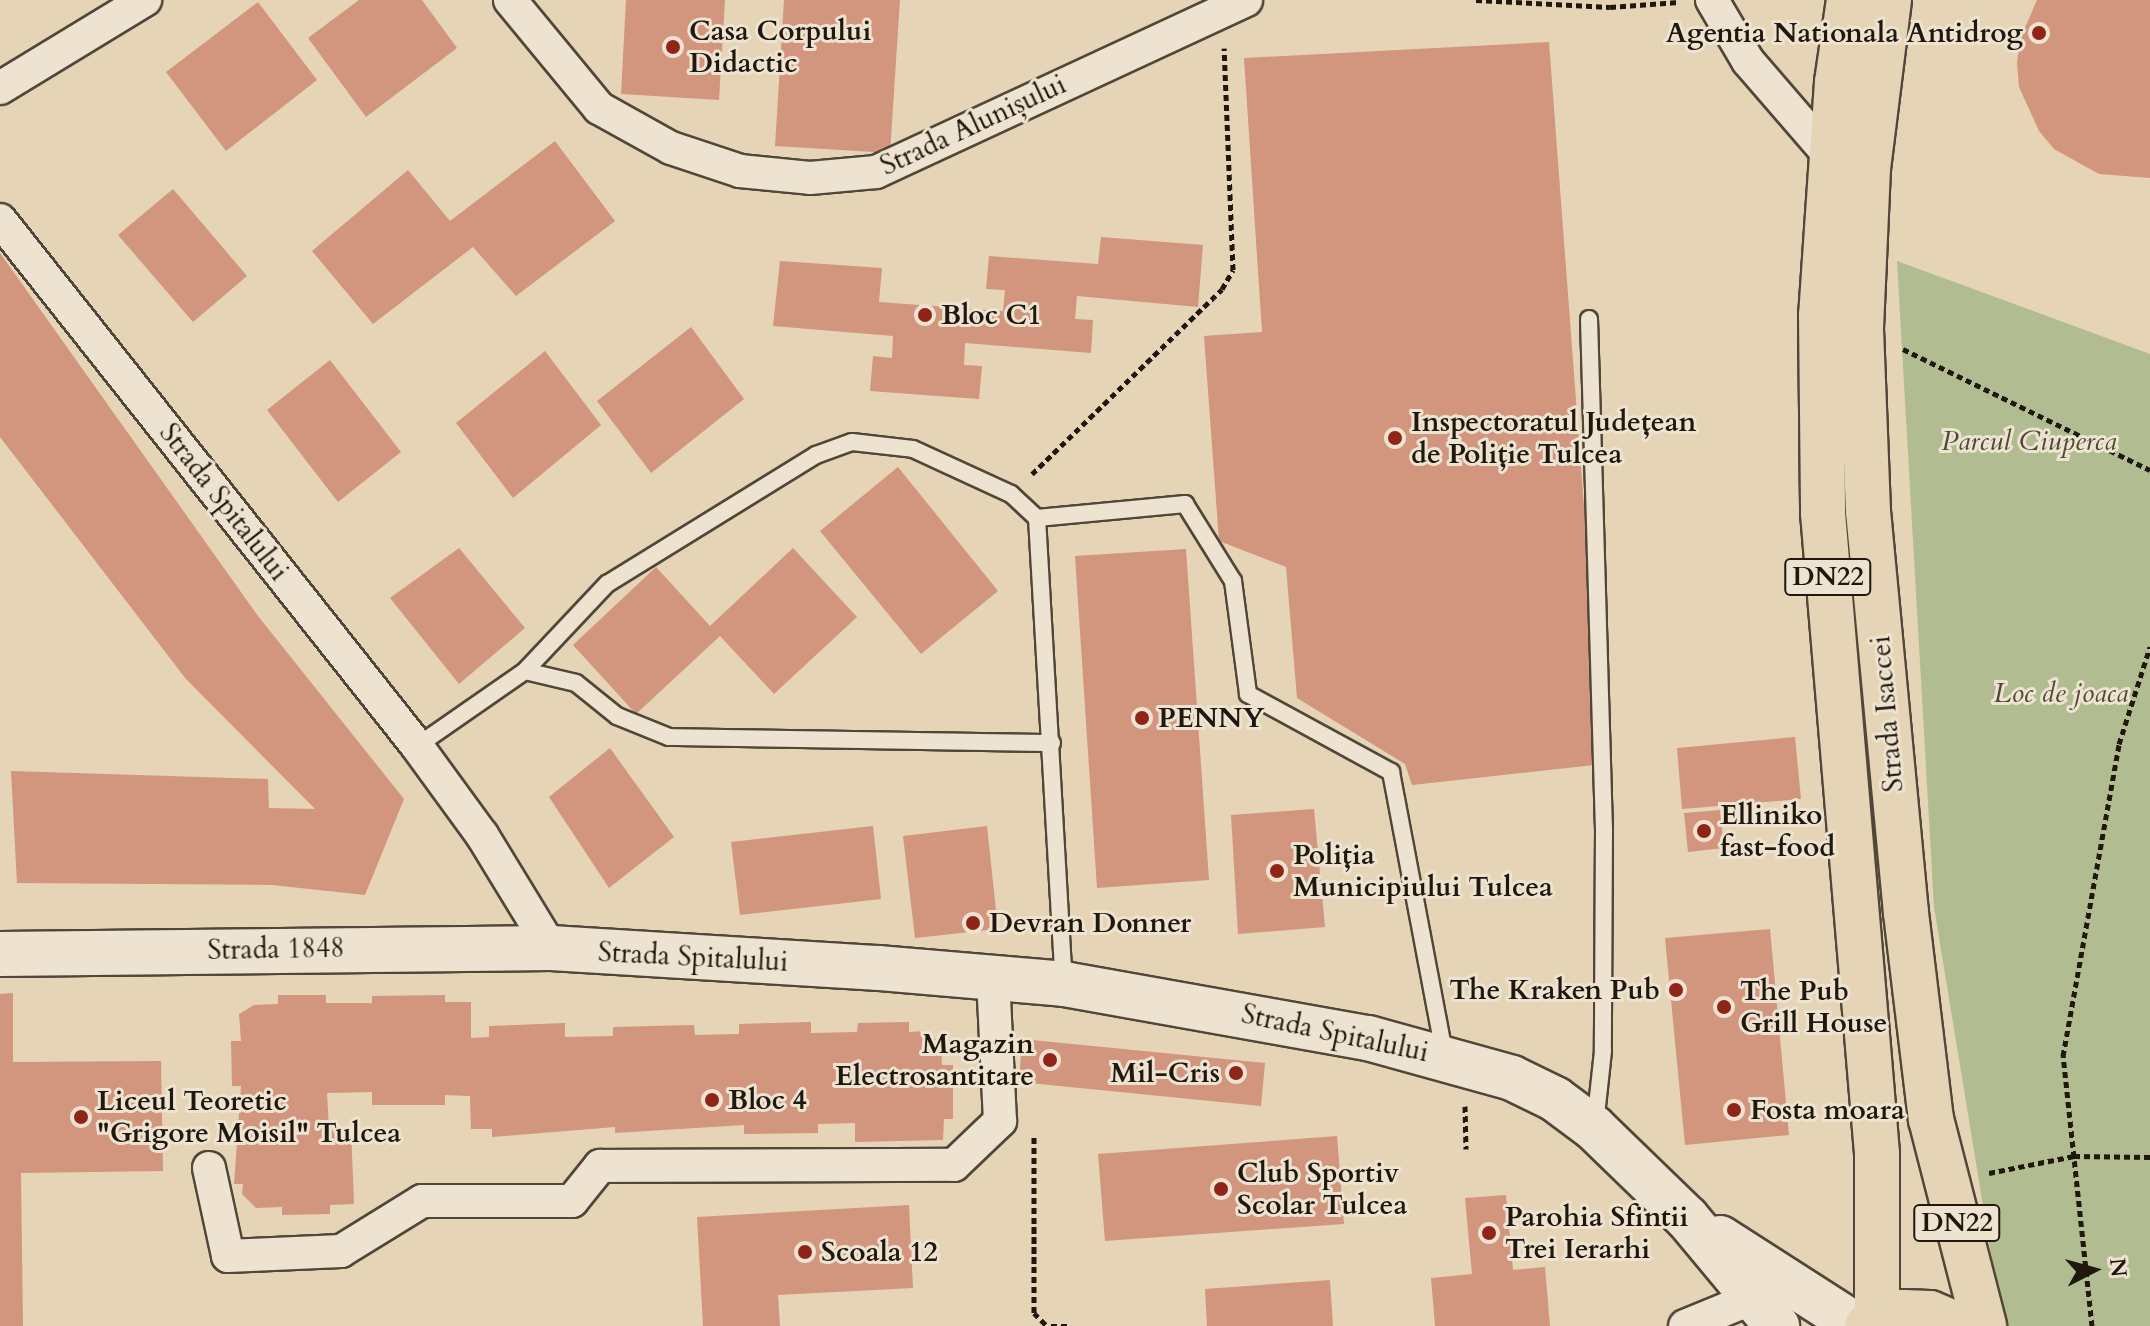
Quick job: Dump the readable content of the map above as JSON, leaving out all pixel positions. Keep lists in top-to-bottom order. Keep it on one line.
{"streets":{"main road":["Strada Spitalului","DN22","Strada Isaccei","Strada 1848"],"street":["Strada Alunișului"]},"crossings":[["Strada Spitalului","Strada Isaccei"],["Strada Spitalului","Strada 1848"]],"parks":["Parcul Ciuperca","Loc de joaca"],"places":["Agentia Nationala Antidrog","Casa Corpului Didactic","Bloc C1","Inspectoratul Județean de Poliție Tulcea","PENNY","Elliniko fast-food","Poliția Municipiului Tulcea","Devran Donner","The Kraken Pub","The Pub Grill House","Magazin Electrosantitare","Mil-Cris","Bloc 4","Fosta moara","Liceul Teoretic \"Grigore Moisil\" Tulcea","Club Sportiv Scolar Tulcea","Parohia Sfintii Trei Ierarhi","Scoala 12"],"north":"right"}
